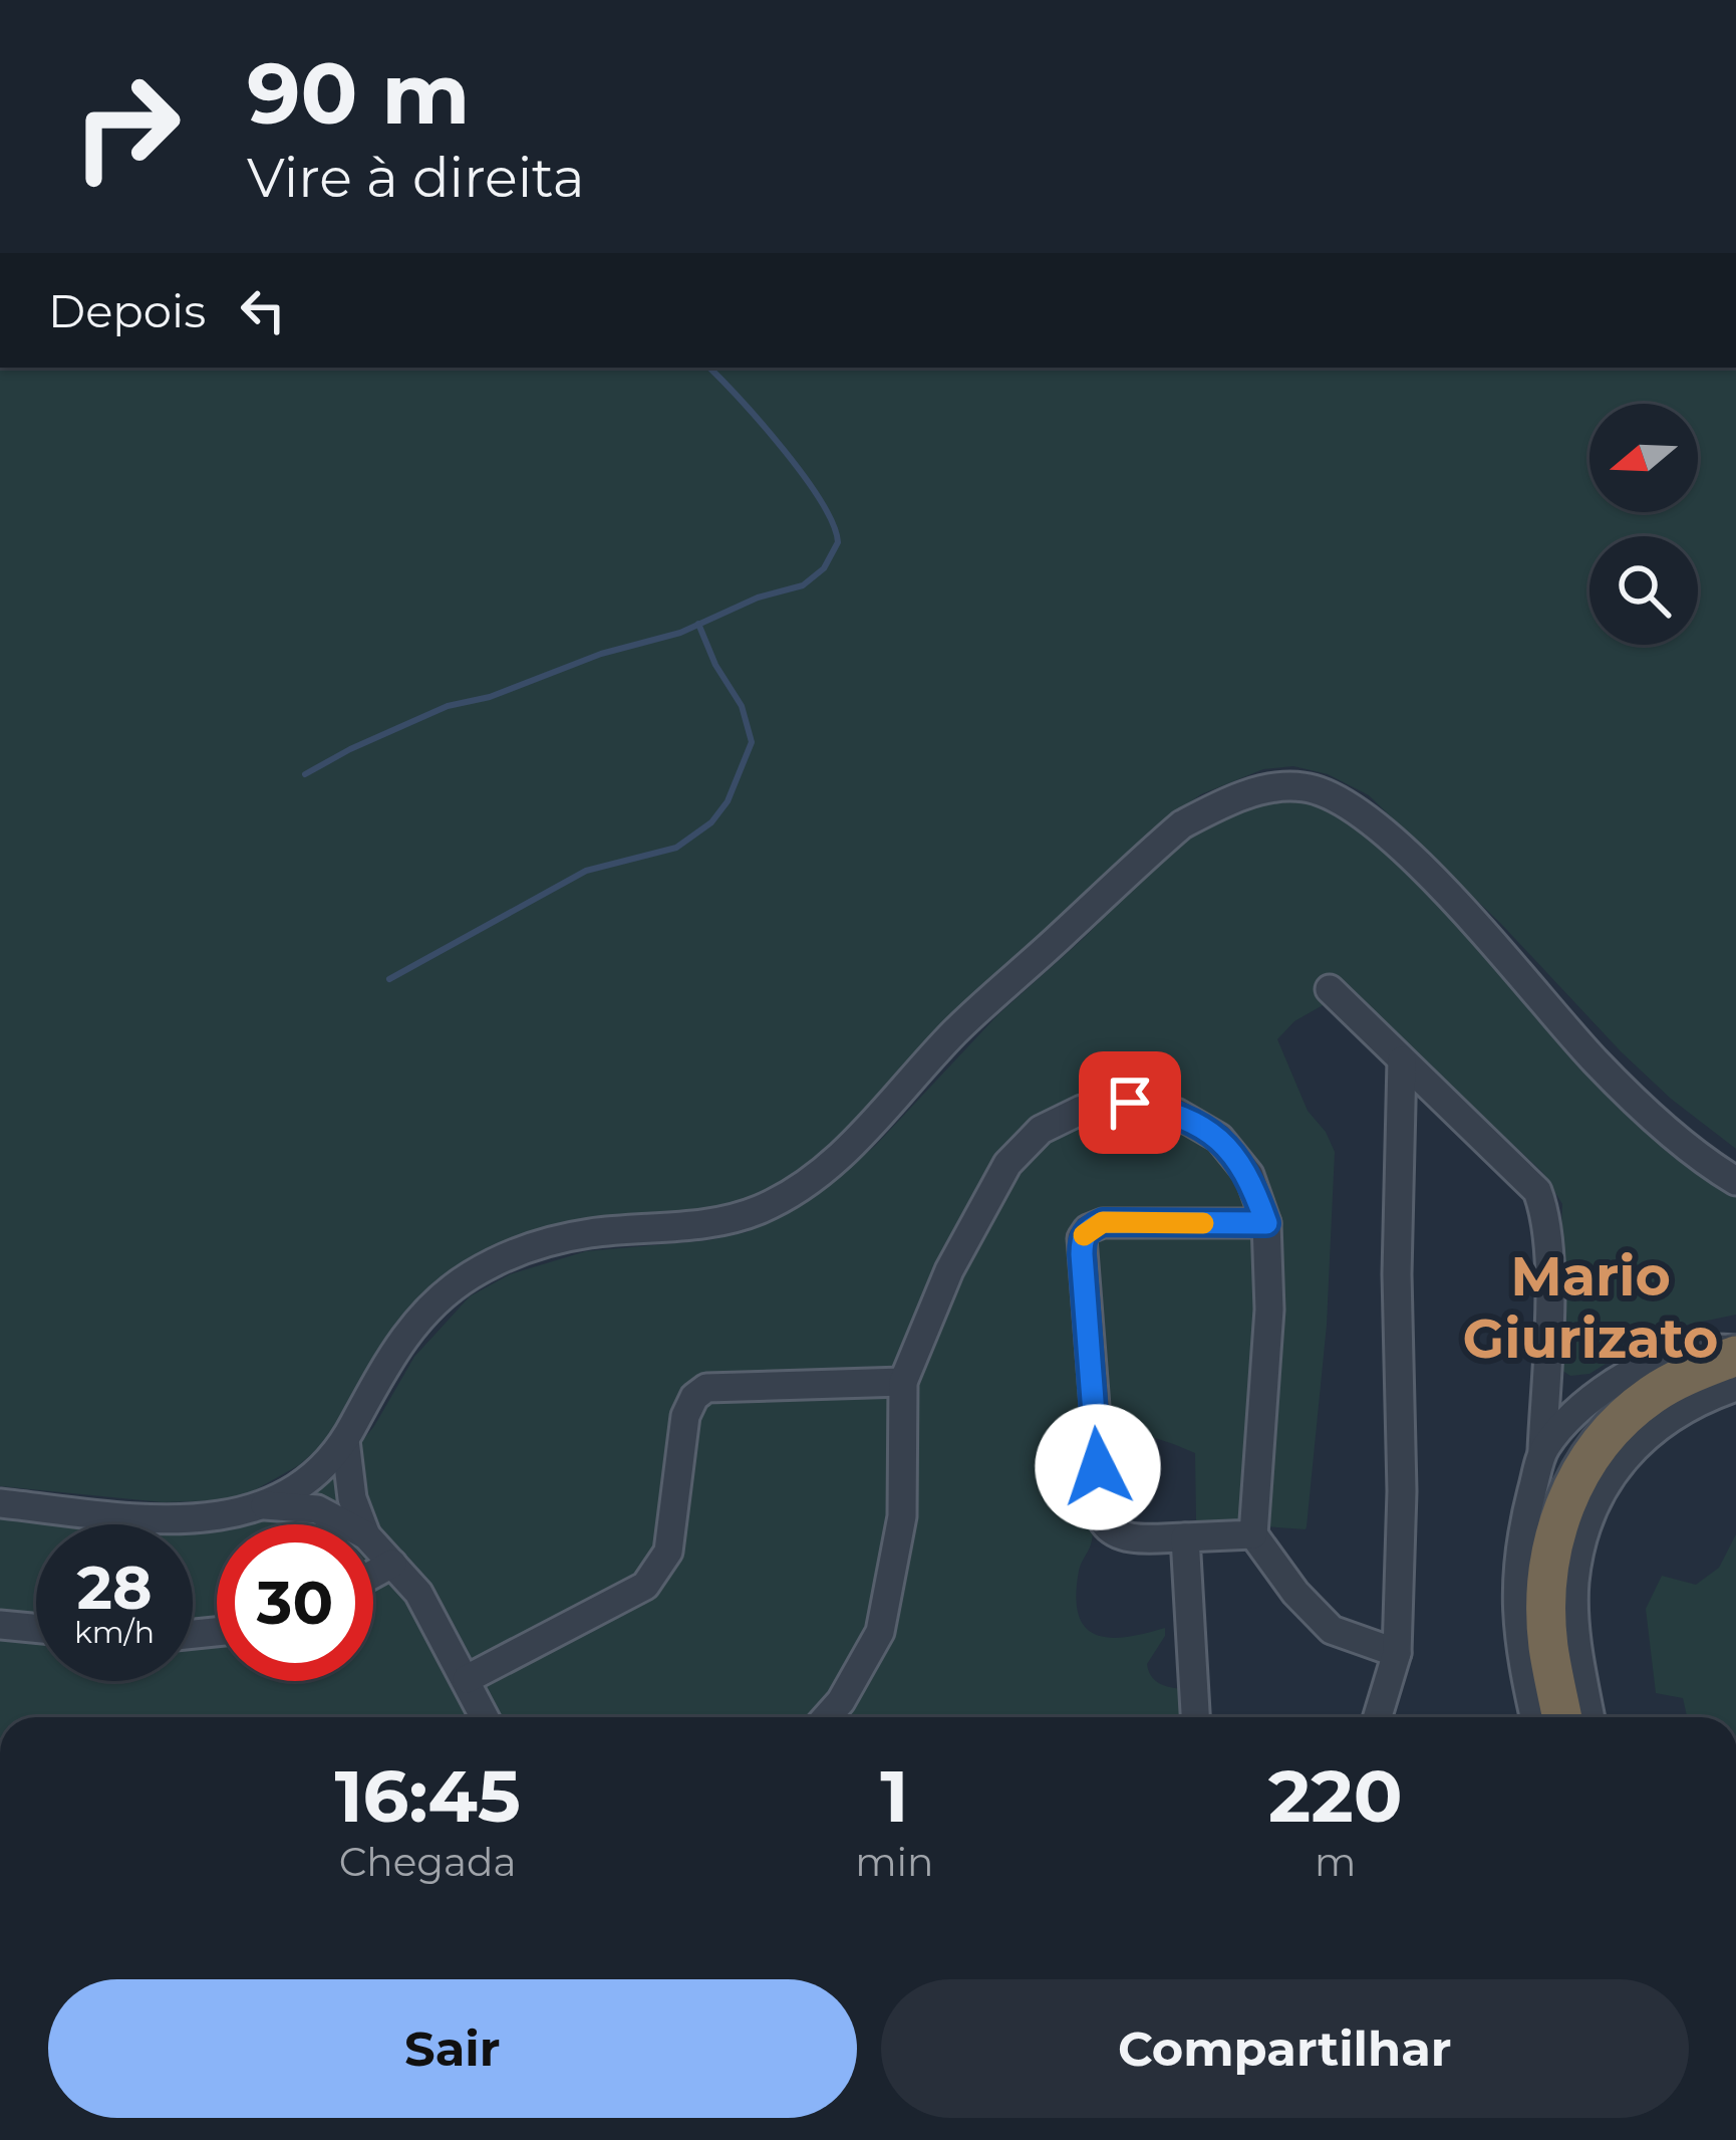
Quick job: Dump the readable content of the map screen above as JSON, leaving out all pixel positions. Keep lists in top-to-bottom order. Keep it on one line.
{"districts":["Mario Giurizato"],"north":"left","page":{"turn":["90 m","Vire à direita"],"then":"Depois","speed":"28 km/h","limit":"30","eta":["16:45","Chegada","1","min","220","m"],"buttons":["Sair","Compartilhar"]}}
